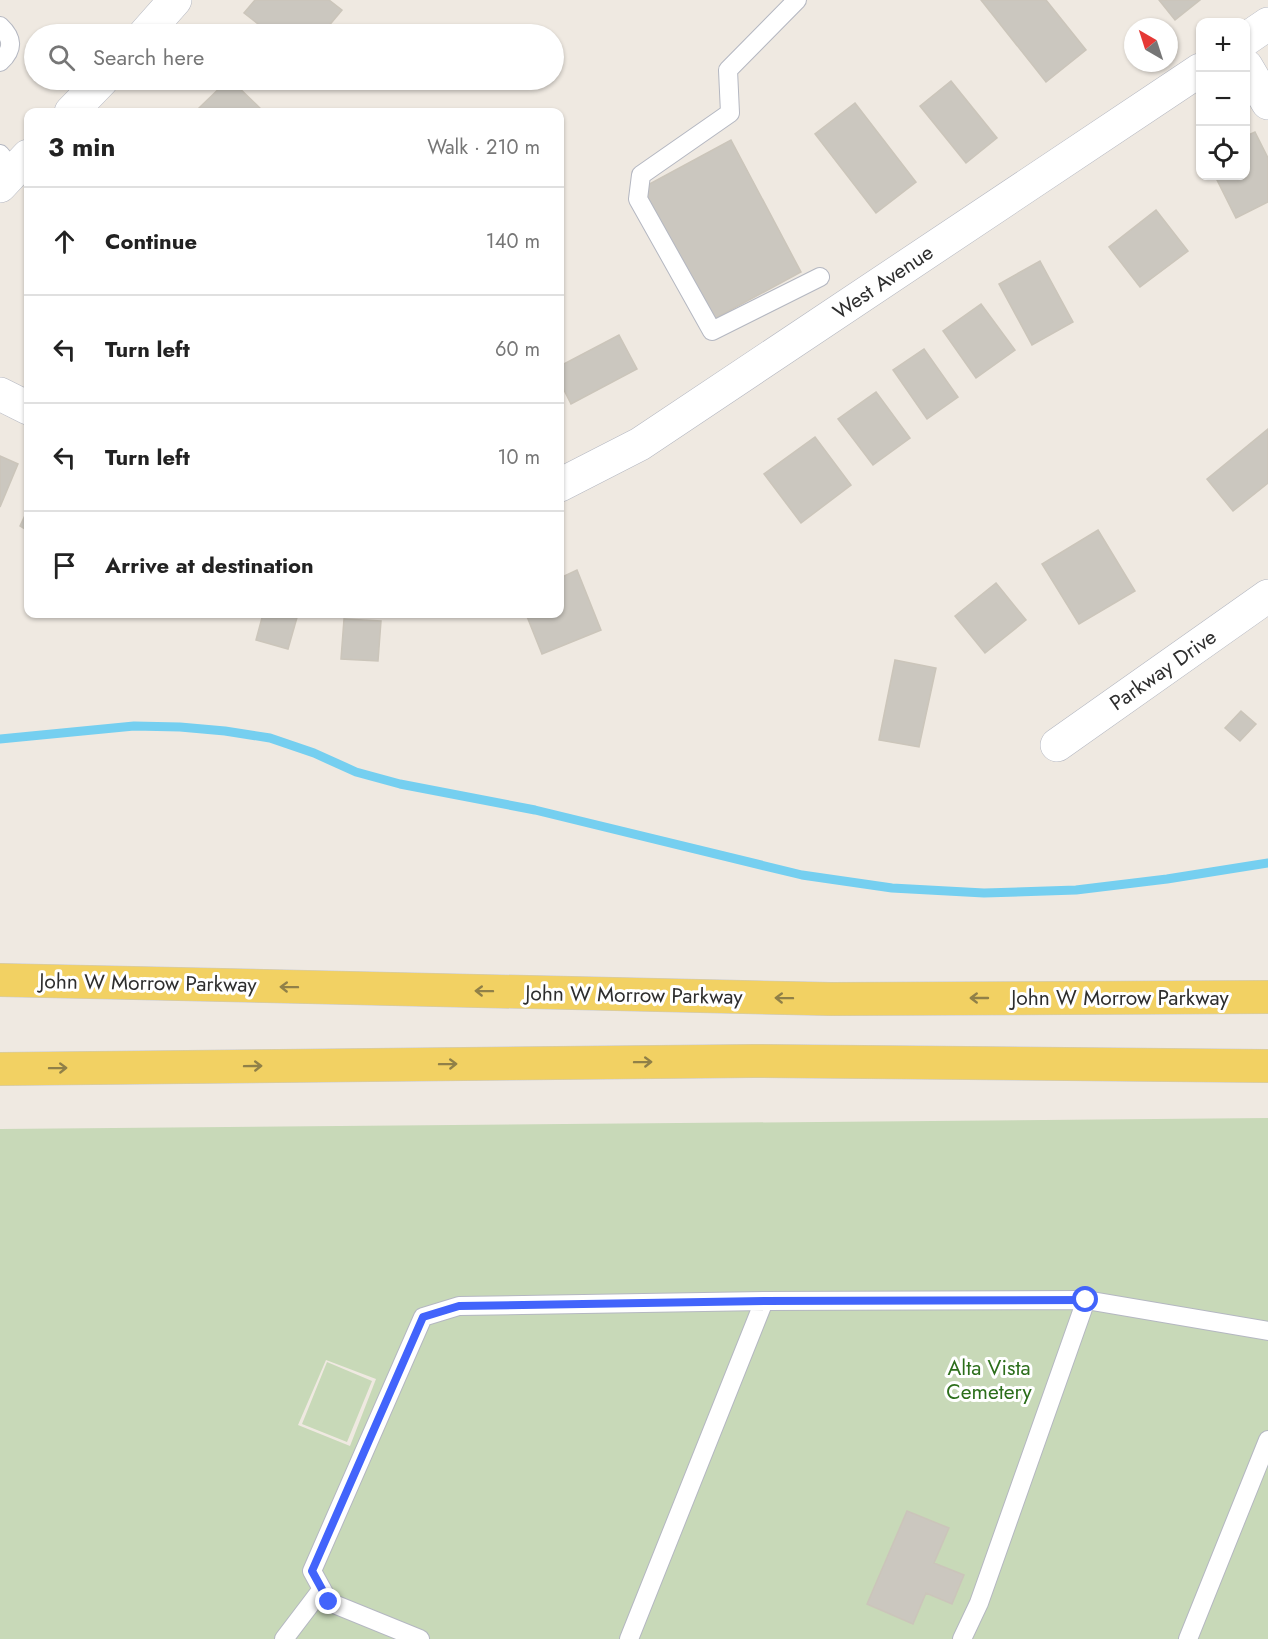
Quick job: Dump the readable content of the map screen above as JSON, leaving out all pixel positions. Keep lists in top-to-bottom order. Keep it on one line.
{"streets":{"main road":["John W Morrow Parkway"],"street":["West Avenue","Parkway Drive"]},"parks":["Alta Vista Cemetery"],"north":"top left","page":{"map_buttons":["+","−"],"search":"Search here","heading":["3 min","Walk · 210 m"],"list":[["Continue","140 m"],["Turn left","60 m"],["Turn left","10 m"],"Arrive at destination"]}}
